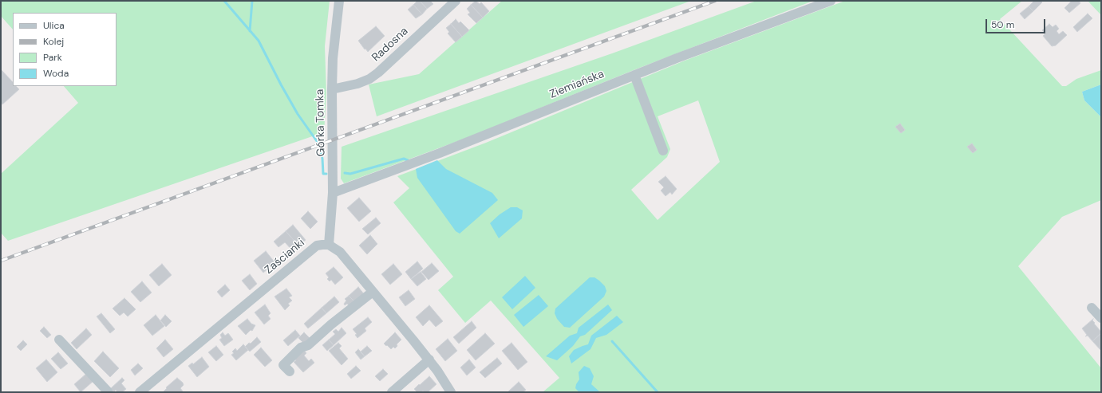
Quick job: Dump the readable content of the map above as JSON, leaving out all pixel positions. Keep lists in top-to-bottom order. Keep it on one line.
{"streets":{"street":["Radosna","Ziemiańska","Górka Tomka","Zaścianki"]},"crossings":[["Radosna","Górka Tomka"],["Ziemiańska","Górka Tomka"],["Górka Tomka","Zaścianki"]],"legend":["Ulica","Kolej","Park","Woda"],"scale_bar":"50 m"}
